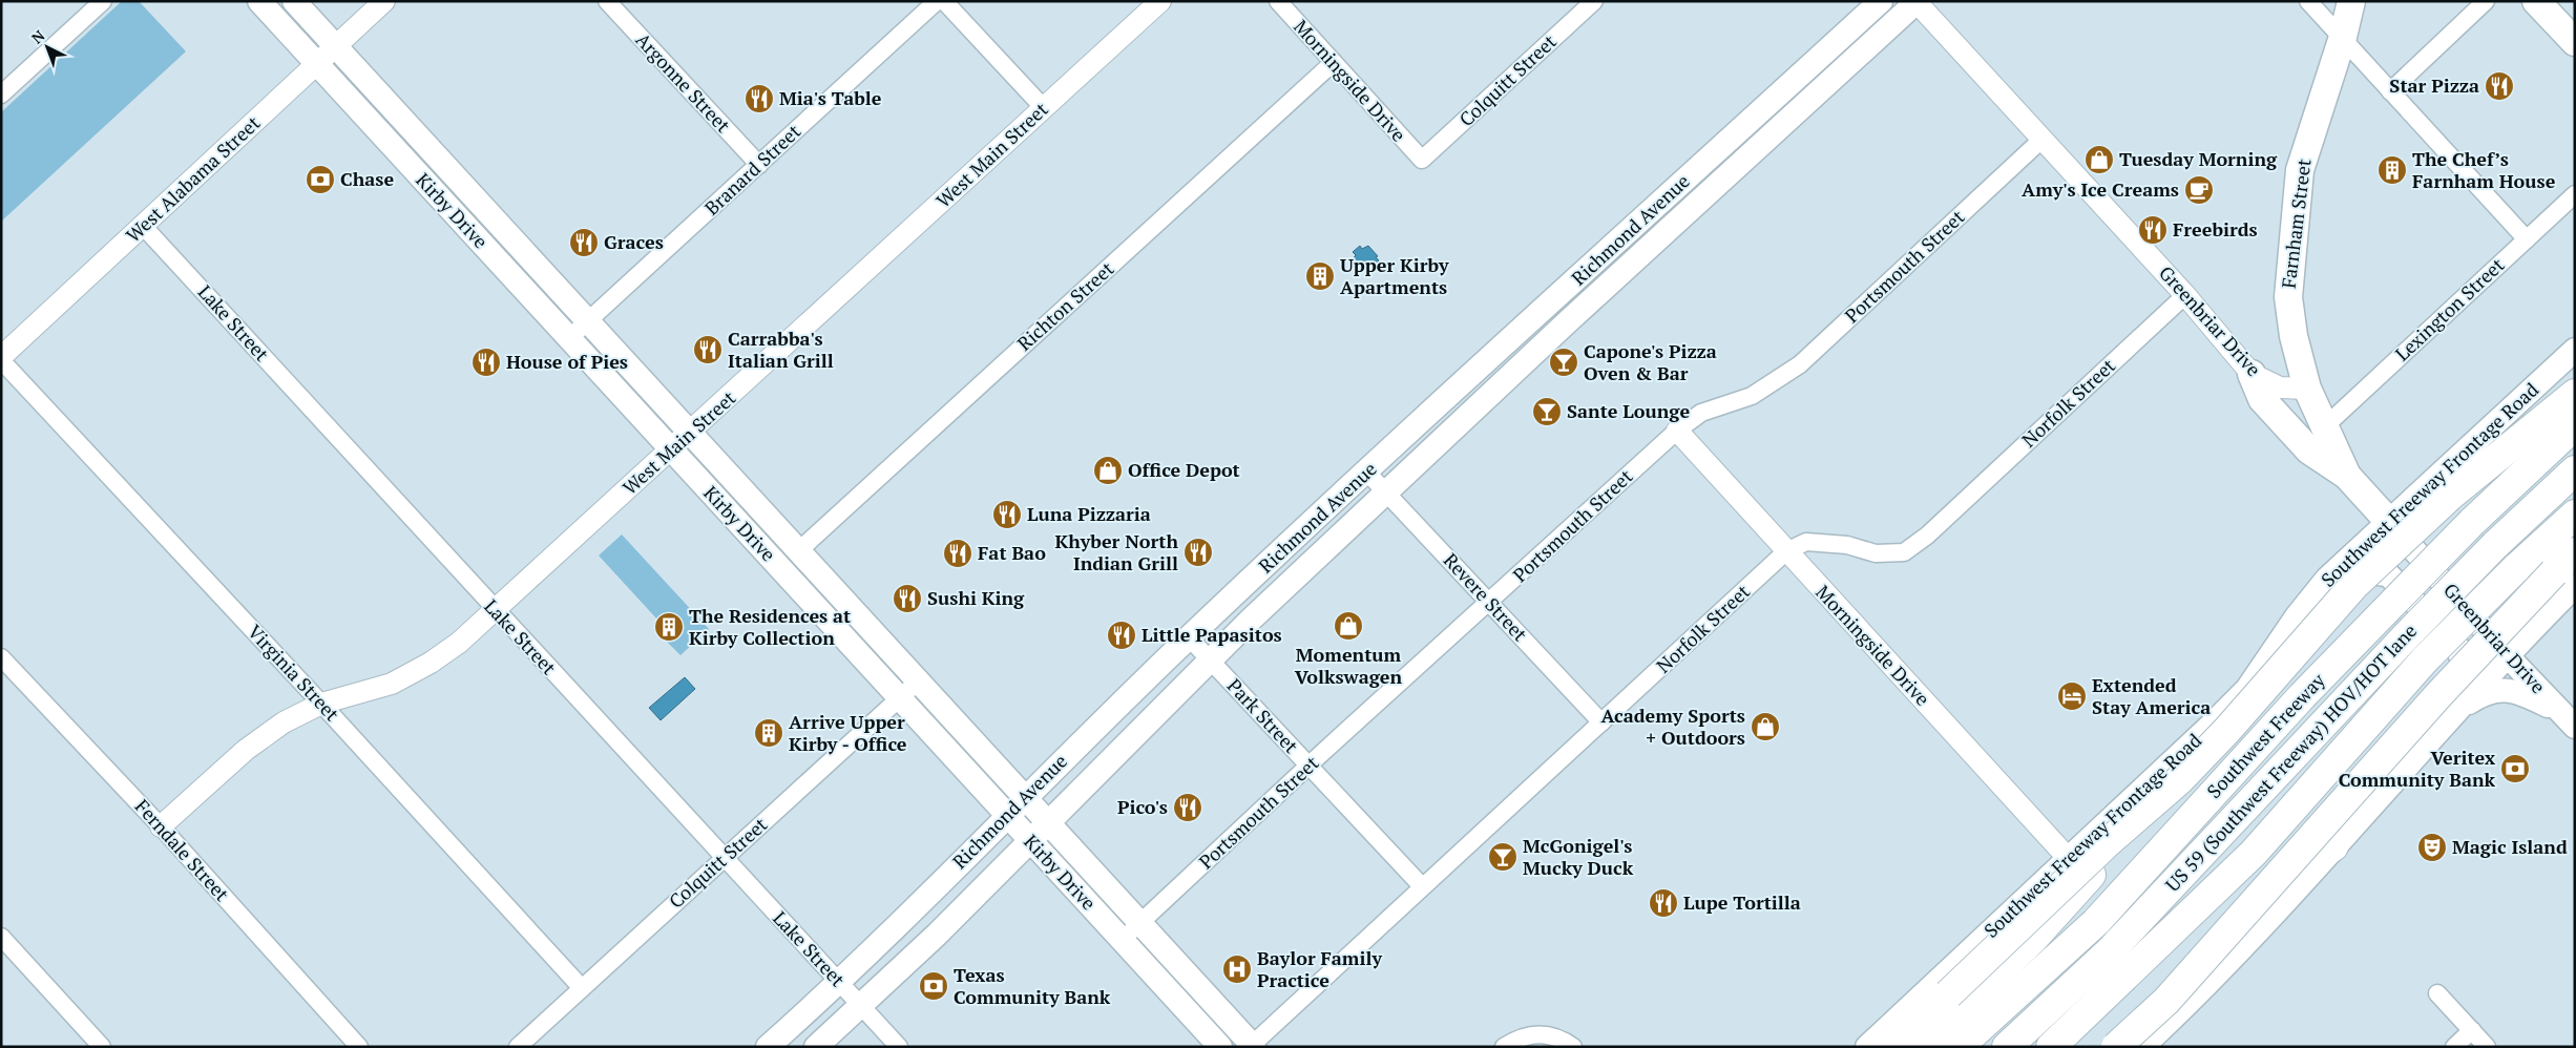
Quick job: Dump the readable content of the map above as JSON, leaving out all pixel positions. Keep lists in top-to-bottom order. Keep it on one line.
{"streets":{"highway":["Southwest Freeway","US 59 (Southwest Freeway) HOV/HOT lane"],"main road":["Kirby Drive","Farnham Street","Richmond Avenue","Greenbriar Drive","Southwest Freeway Frontage Road"],"street":["Morningside Drive","Colquitt Street","Argonne Street","West Main Street","Branard Street","West Alabama Street","Portsmouth Street","Richton Street","Lexington Street","Lake Street","Norfolk Street","Revere Street","Virginia Street","Park Street","Ferndale Street"]},"crossings":[["Morningside Drive","Colquitt Street"],["Morningside Drive","Portsmouth Street"],["Morningside Drive","Richton Street"],["Morningside Drive","Norfolk Street"],["Morningside Drive","Southwest Freeway Frontage Road"],["Colquitt Street","Kirby Drive"],["Colquitt Street","Lake Street"],["Colquitt Street","Virginia Street"],["Argonne Street","Branard Street"],["West Main Street","Kirby Drive"],["West Main Street","Lake Street"],["West Main Street","Virginia Street"],["West Main Street","Ferndale Street"],["Branard Street","Kirby Drive"],["West Alabama Street","Kirby Drive"],["West Alabama Street","Lake Street"],["West Alabama Street","Virginia Street"],["Kirby Drive","Richmond Avenue"],["Kirby Drive","Portsmouth Street"],["Kirby Drive","Richton Street"],["Kirby Drive","Norfolk Street"],["Farnham Street","Greenbriar Drive"],["Richmond Avenue","Greenbriar Drive"],["Richmond Avenue","Lake Street"],["Richmond Avenue","Revere Street"],["Richmond Avenue","Park Street"],["Portsmouth Street","Greenbriar Drive"],["Portsmouth Street","Revere Street"],["Portsmouth Street","Park Street"],["Lexington Street","Greenbriar Drive"],["Greenbriar Drive","Norfolk Street"],["Greenbriar Drive","Southwest Freeway Frontage Road"],["Norfolk Street","Revere Street"],["Norfolk Street","Park Street"]],"places":{"restaurant":["Star Pizza","Mia's Table","Freebirds","Graces","Carrabba's Italian Grill","House of Pies","Luna Pizzaria","Khyber North Indian Grill","Fat Bao","Sushi King","Little Papasitos","Pico's","Lupe Tortilla"],"shop":["Tuesday Morning","Office Depot","Momentum Volkswagen","Academy Sports + Outdoors"],"building":["The Chef’s Farnham House","Upper Kirby Apartments","The Residences at Kirby Collection","Arrive Upper Kirby - Office"],"bank":["Chase","Veritex Community Bank","Texas Community Bank"],"cafe":["Amy's Ice Creams"],"bar":["Capone's Pizza Oven & Bar","Sante Lounge","McGonigel's Mucky Duck"],"hotel":["Extended Stay America"],"theatre":["Magic Island"],"hospital":["Baylor Family Practice"]},"north":"top left"}
